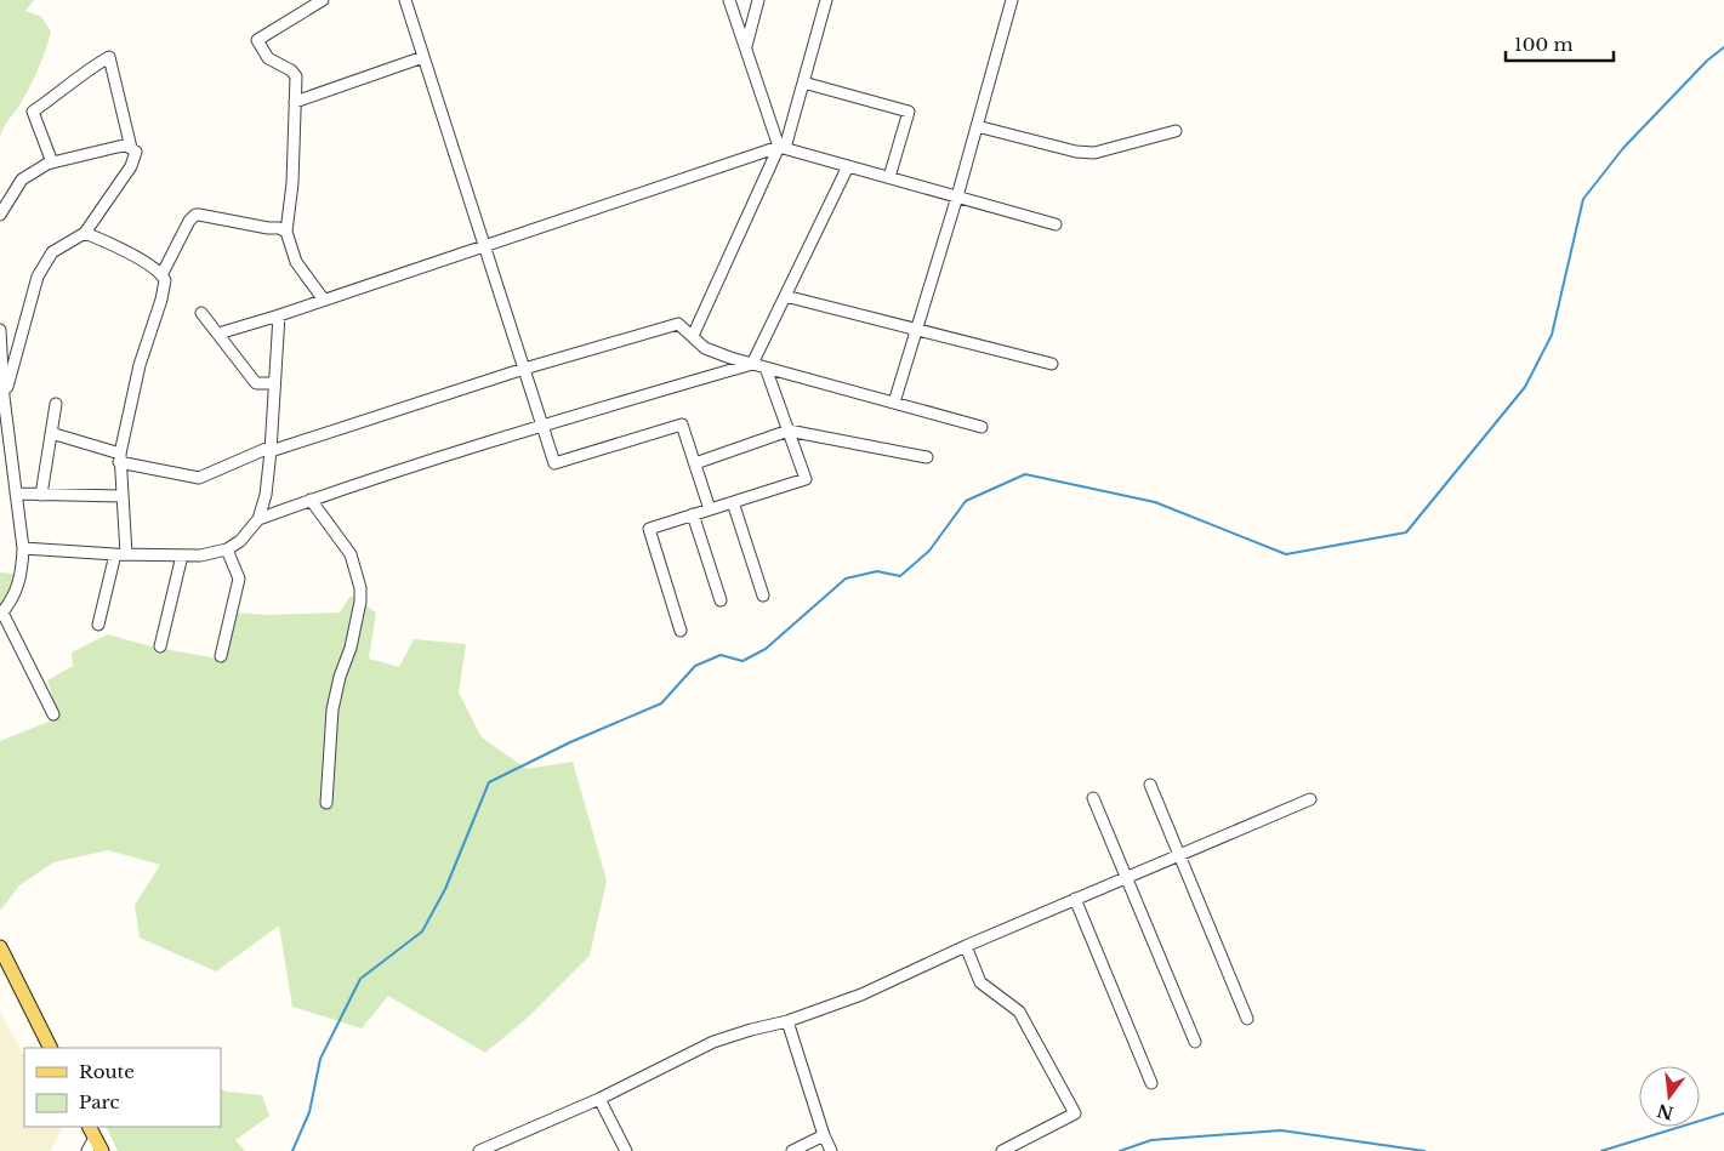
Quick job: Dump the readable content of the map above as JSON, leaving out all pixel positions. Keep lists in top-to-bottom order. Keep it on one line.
{"legend":["Route","Parc"],"scale_bar":"100 m","north":"bottom"}
